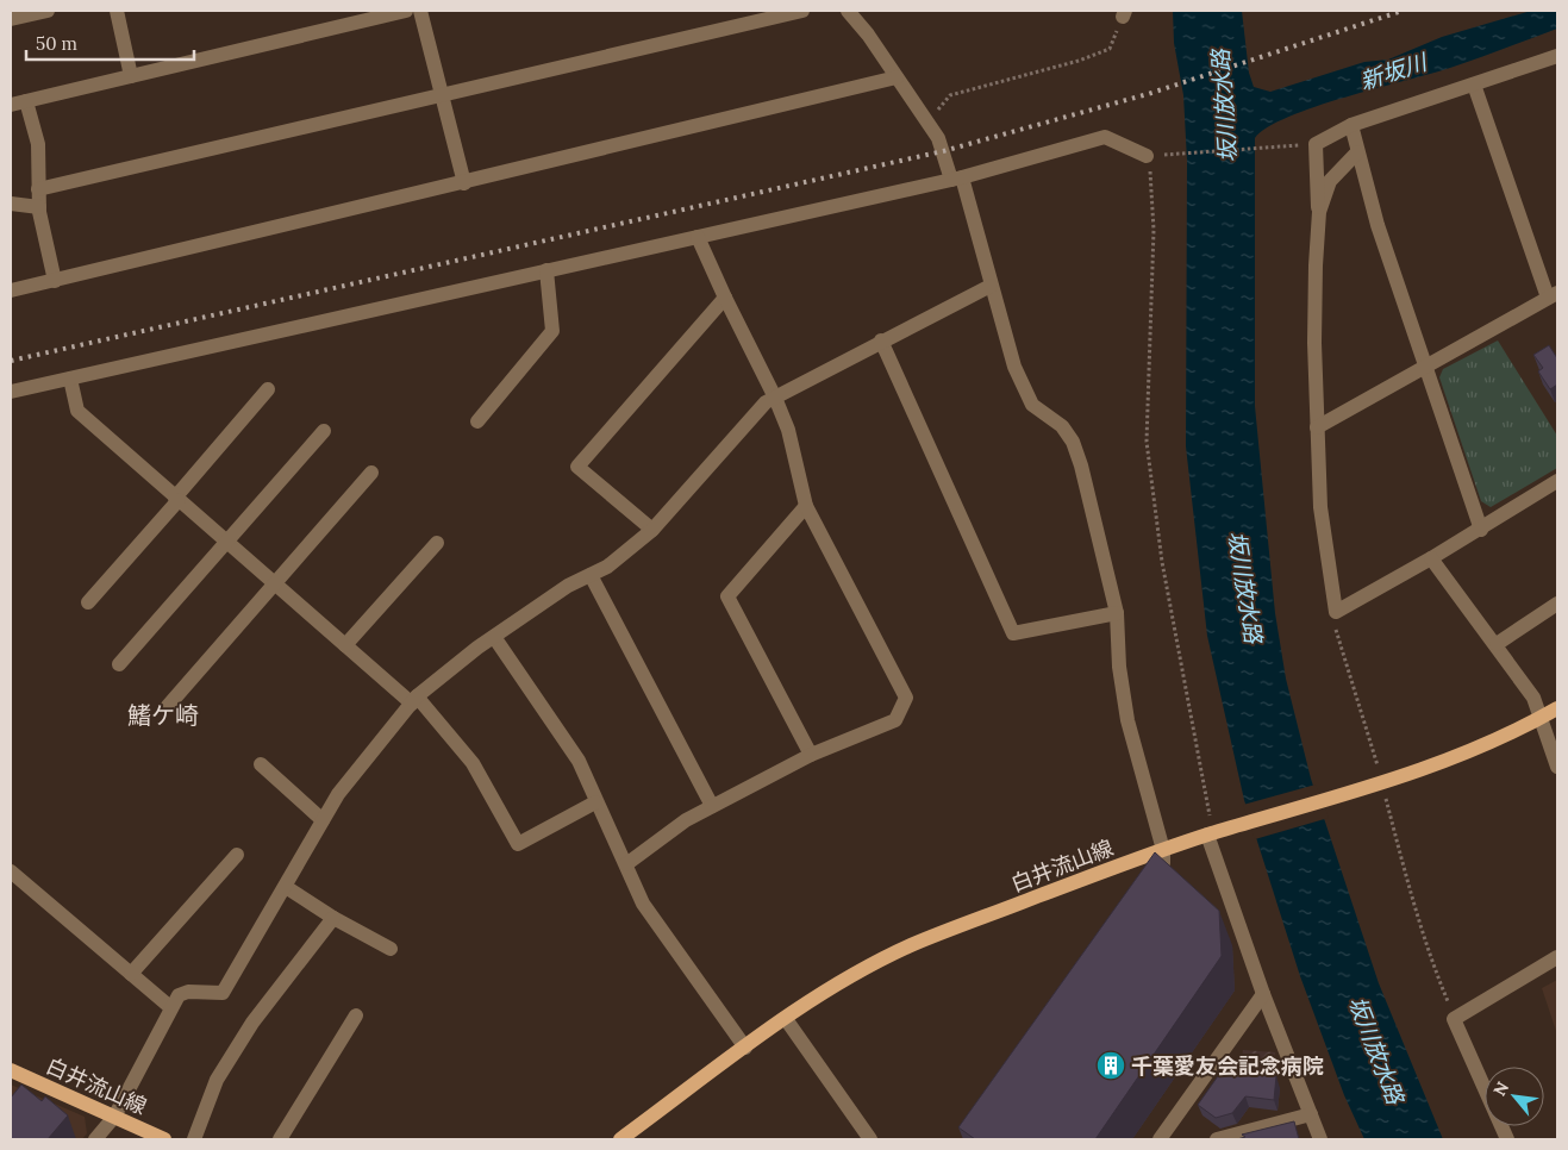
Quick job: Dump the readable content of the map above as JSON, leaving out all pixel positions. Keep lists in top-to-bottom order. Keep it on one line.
{"streets":{"main road":["白井流山線"]},"districts":["鰭ケ崎"],"water":["新坂川","坂川放水路"],"places":{"building":["千葉愛友会記念病院"]},"scale_bar":"50 m","north":"top left"}
